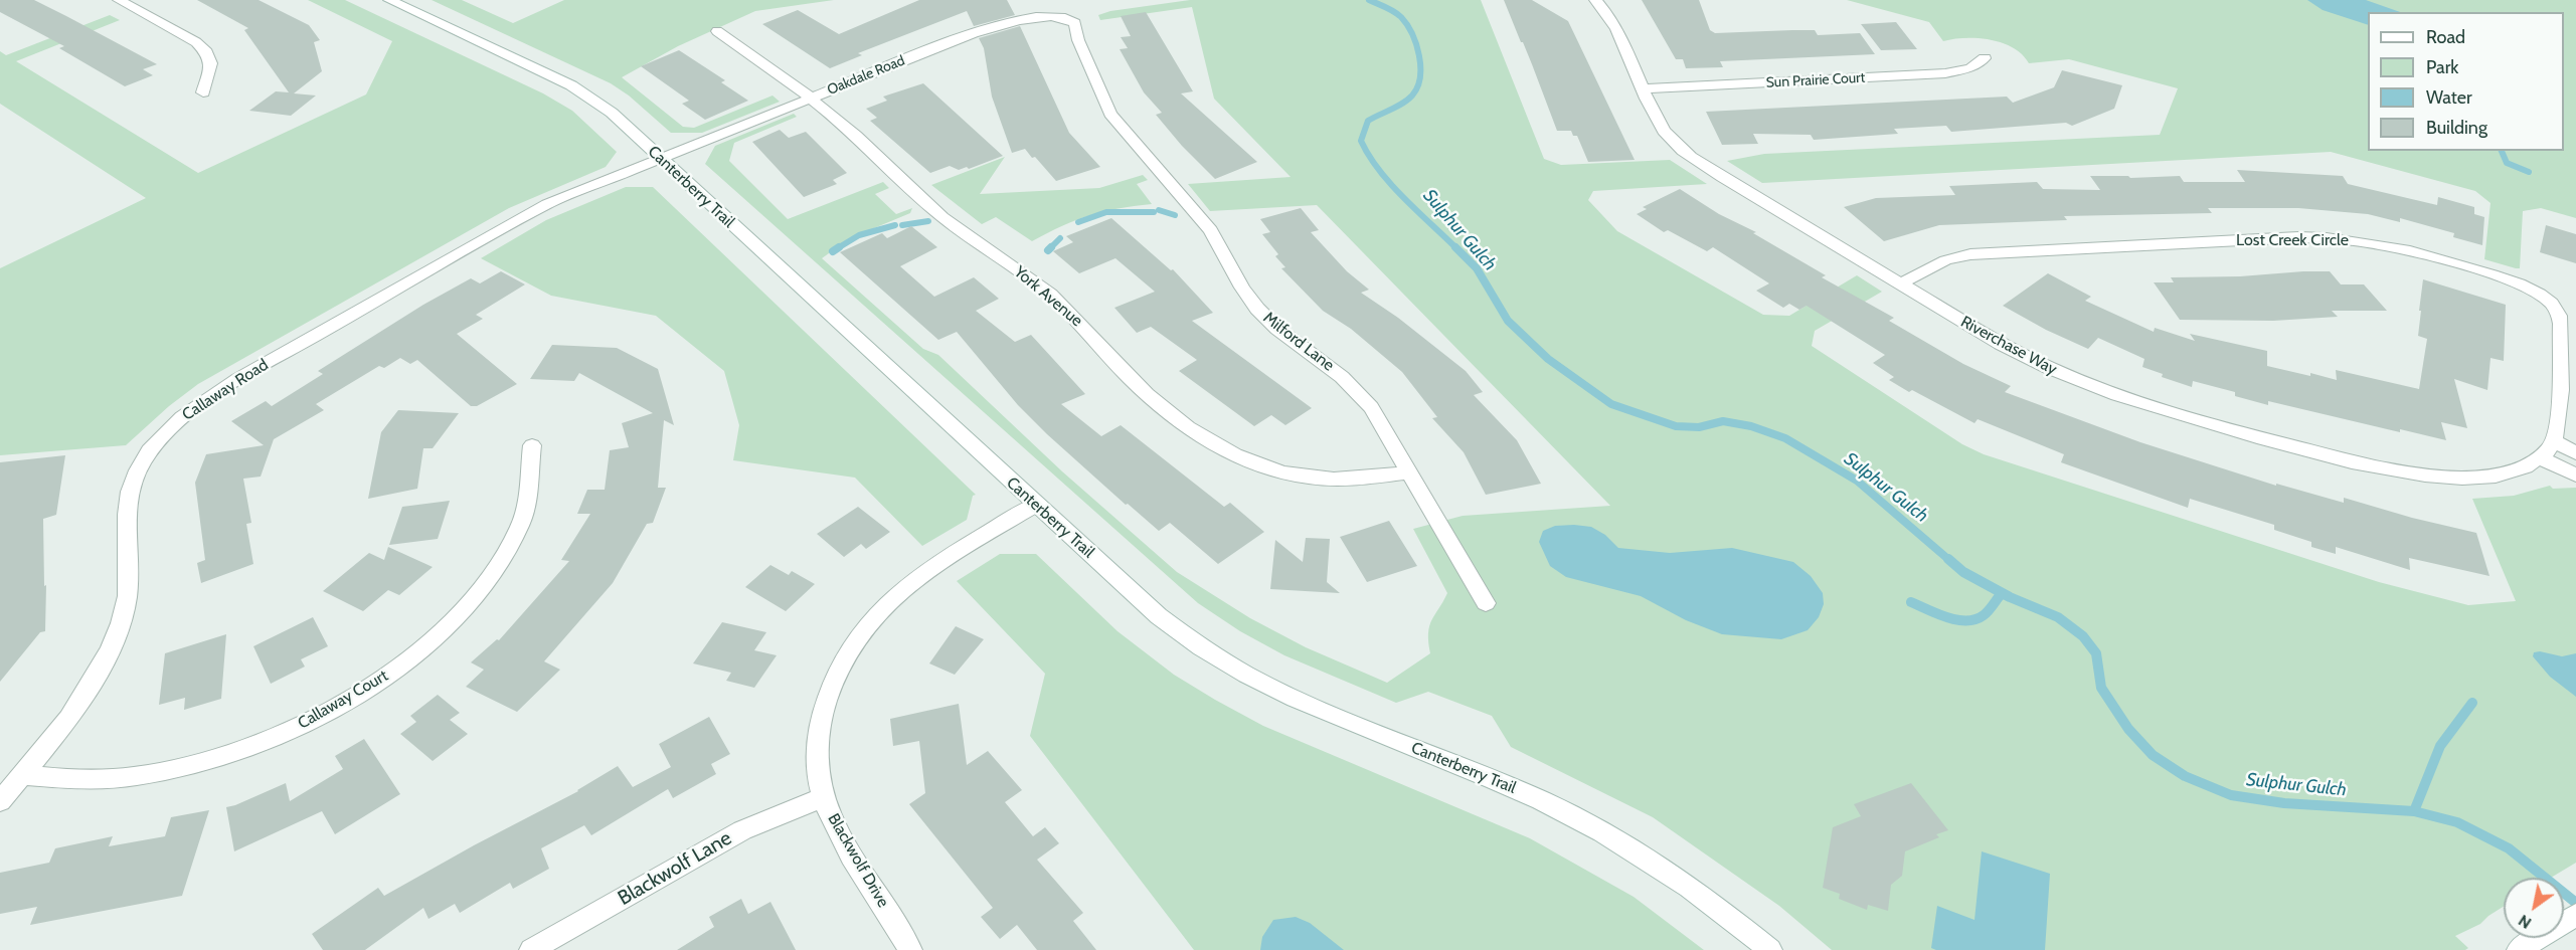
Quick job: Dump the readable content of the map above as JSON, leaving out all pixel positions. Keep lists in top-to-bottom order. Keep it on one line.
{"streets":{"street":["Oakdale Road","Sun Prairie Court","Canterberry Trail","Lost Creek Circle","York Avenue","Milford Lane","Riverchase Way","Callaway Road","Callaway Court","Blackwolf Drive","Blackwolf Lane"]},"crossings":[["Oakdale Road","Canterberry Trail"],["Oakdale Road","York Avenue"],["Oakdale Road","Milford Lane"],["Oakdale Road","Callaway Road"],["Sun Prairie Court","Riverchase Way"],["Canterberry Trail","Callaway Road"],["Canterberry Trail","Blackwolf Drive"],["Lost Creek Circle","Riverchase Way"],["York Avenue","Milford Lane"],["Callaway Road","Callaway Court"],["Blackwolf Drive","Blackwolf Lane"]],"water":["Sulphur Gulch"],"legend":["Road","Park","Water","Building"],"north":"bottom left"}
